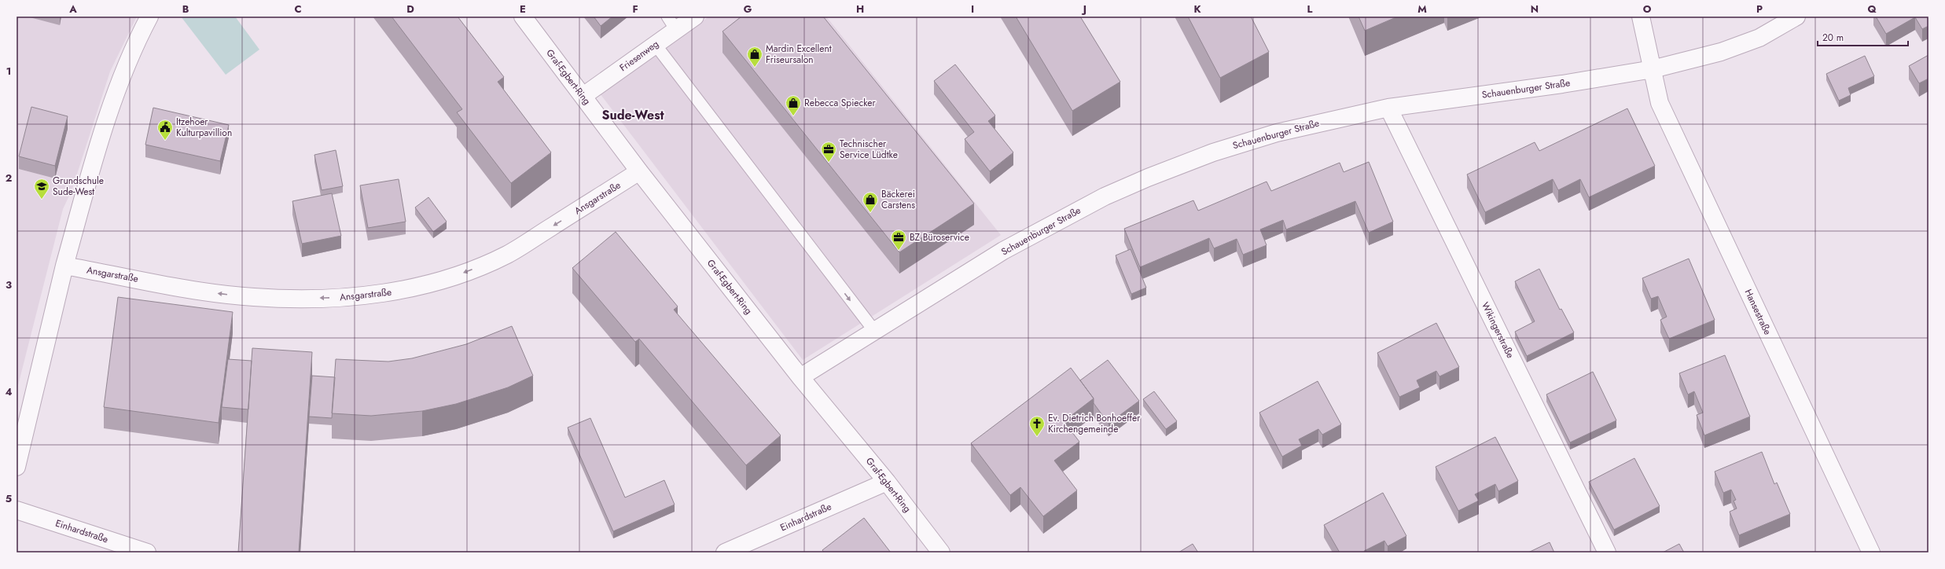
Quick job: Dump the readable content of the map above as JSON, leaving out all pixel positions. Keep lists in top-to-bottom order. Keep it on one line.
{"streets":{"street":["Friesenweg","Graf-Egbert-Ring","Schauenburger Straße","Ansgarstraße","Hansestraße","Wikingerstraße","Einhardstraße"]},"crossings":[["Friesenweg","Graf-Egbert-Ring"],["Graf-Egbert-Ring","Schauenburger Straße"],["Graf-Egbert-Ring","Ansgarstraße"],["Graf-Egbert-Ring","Einhardstraße"],["Schauenburger Straße","Hansestraße"],["Schauenburger Straße","Wikingerstraße"]],"one_way":["Ansgarstraße"],"districts":["Sude-West"],"places":{"shop":["Mardin Excellent Friseursalon","Rebecca Spiecker","Bäckerei Carstens"],"public building":["Itzehoer Kulturpavillion"],"office":["Technischer Service Lüdtke","BZ Büroservice"],"school or university":["Grundschule Sude-West"],"church":["Ev. Dietrich Bonhoeffer Kirchengemeinde"]},"scale_bar":"20 m","grid":{"columns":["A","B","C","D","E","F","G","H","I","J","K","L","M","N","O","P","Q"],"rows":["1","2","3","4","5"]}}
